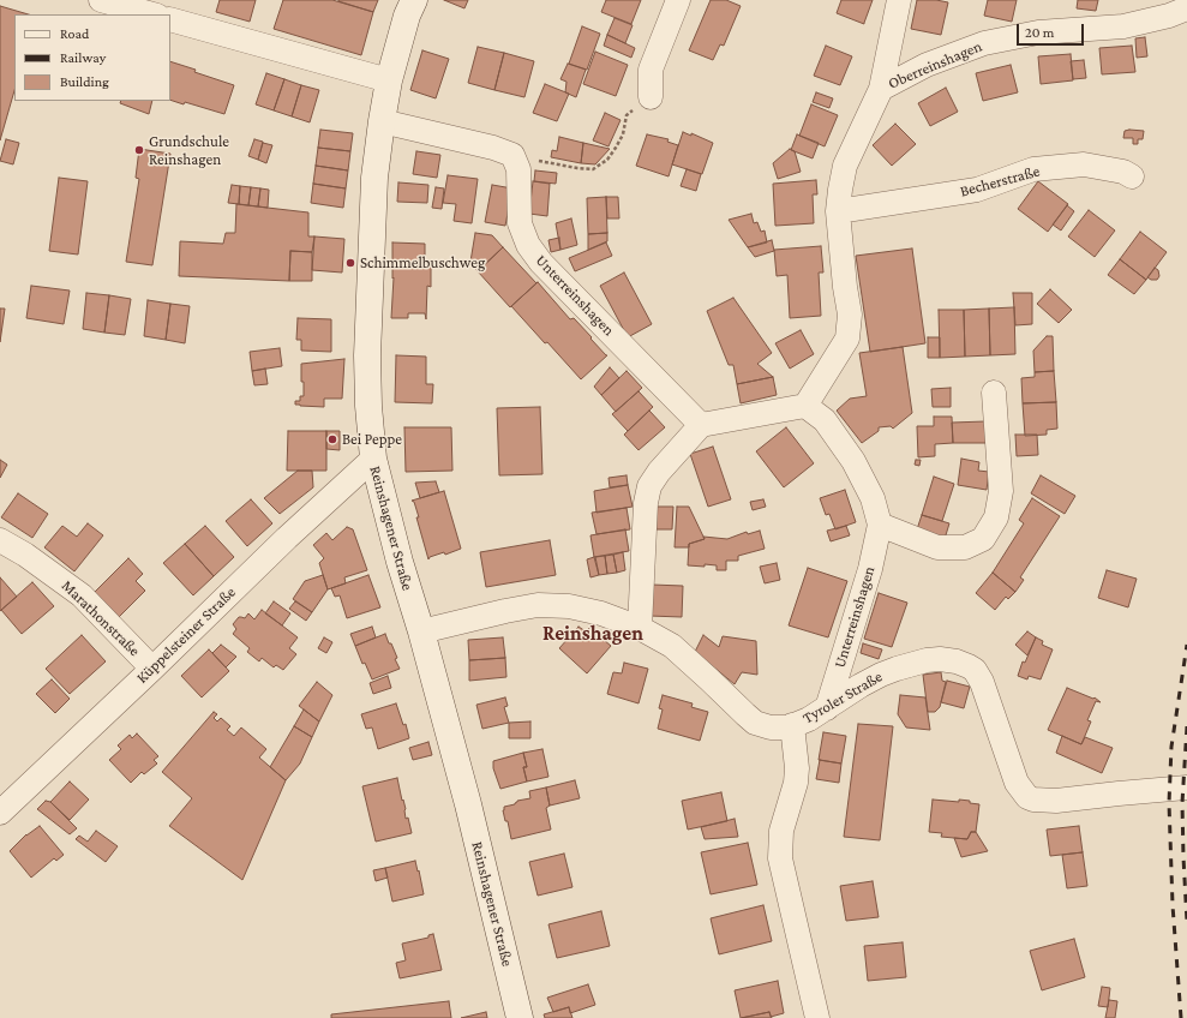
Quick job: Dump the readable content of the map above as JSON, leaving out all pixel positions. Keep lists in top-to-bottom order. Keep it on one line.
{"streets":{"main road":["Reinshagener Straße"],"street":["Oberreinshagen","Becherstraße","Unterreinshagen","Marathonstraße","Küppelsteiner Straße","Tyroler Straße"]},"crossings":[["Unterreinshagen","Tyroler Straße"],["Reinshagener Straße","Küppelsteiner Straße"],["Reinshagener Straße","Tyroler Straße"],["Marathonstraße","Küppelsteiner Straße"]],"districts":["Reinshagen"],"places":["Grundschule Reinshagen","Schimmelbuschweg","Bei Peppe"],"legend":["Road","Railway","Building"],"scale_bar":"20 m"}
